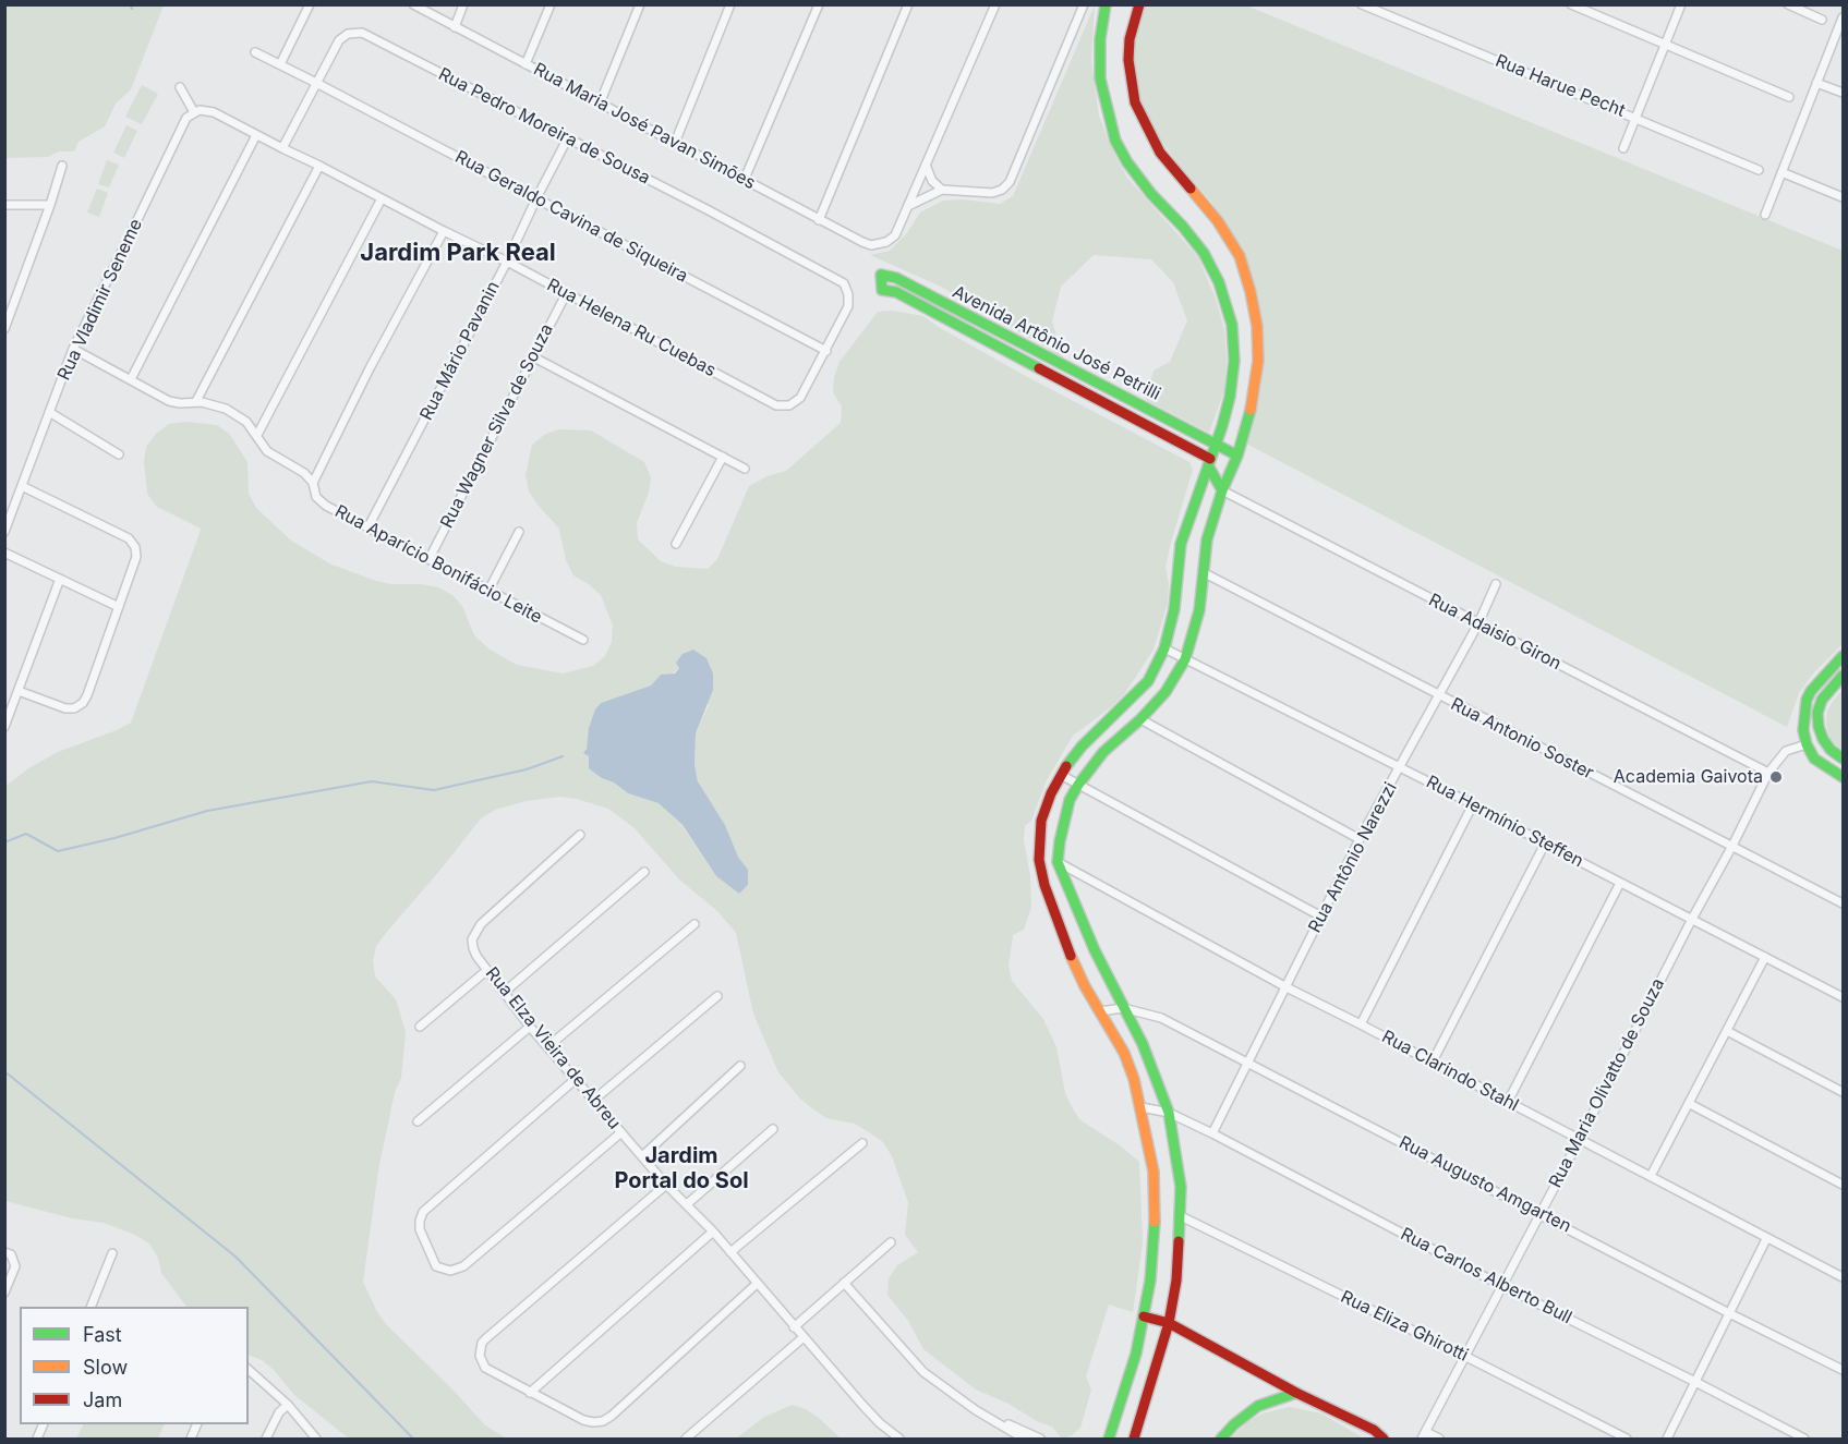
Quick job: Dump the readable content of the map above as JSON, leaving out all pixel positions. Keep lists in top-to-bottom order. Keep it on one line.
{"streets":{"main road":["Avenida Artônio José Petrilli"],"street":["Rua Harue Pecht","Rua Pedro Moreira de Sousa","Rua Maria José Pavan Simões","Rua Geraldo Cavina de Siqueira","Rua Vladimir Seneme","Rua Helena Ru Cuebas","Rua Mário Pavanin","Rua Wagner Silva de Souza","Rua Aparício Bonifácio Leite","Rua Adaisio Giron","Rua Antonio Soster","Rua Hermínio Steffen","Rua Antônio Narezzi","Rua Elza Vieira de Abreu","Rua Clarindo Stahl","Rua Maria Olivatto de Souza","Rua Augusto Amgarten","Rua Carlos Alberto Bull","Rua Eliza Ghirotti"]},"crossings":[["Rua Pedro Moreira de Sousa","Rua Geraldo Cavina de Siqueira"],["Rua Pedro Moreira de Sousa","Rua Helena Ru Cuebas"],["Rua Pedro Moreira de Sousa","Rua Mário Pavanin"],["Rua Geraldo Cavina de Siqueira","Rua Helena Ru Cuebas"],["Rua Geraldo Cavina de Siqueira","Rua Mário Pavanin"],["Rua Vladimir Seneme","Rua Helena Ru Cuebas"],["Rua Vladimir Seneme","Rua Aparício Bonifácio Leite"],["Rua Helena Ru Cuebas","Rua Mário Pavanin"],["Rua Helena Ru Cuebas","Rua Wagner Silva de Souza"],["Rua Mário Pavanin","Rua Aparício Bonifácio Leite"],["Rua Wagner Silva de Souza","Rua Aparício Bonifácio Leite"],["Rua Adaisio Giron","Rua Antônio Narezzi"],["Rua Adaisio Giron","Rua Maria Olivatto de Souza"],["Rua Antonio Soster","Rua Antônio Narezzi"],["Rua Antonio Soster","Rua Maria Olivatto de Souza"],["Rua Hermínio Steffen","Rua Antônio Narezzi"],["Rua Hermínio Steffen","Rua Maria Olivatto de Souza"],["Rua Antônio Narezzi","Rua Clarindo Stahl"],["Rua Antônio Narezzi","Rua Augusto Amgarten"],["Rua Antônio Narezzi","Rua Carlos Alberto Bull"],["Rua Clarindo Stahl","Rua Maria Olivatto de Souza"],["Rua Maria Olivatto de Souza","Rua Augusto Amgarten"],["Rua Maria Olivatto de Souza","Rua Carlos Alberto Bull"],["Rua Maria Olivatto de Souza","Rua Eliza Ghirotti"]],"districts":["Jardim Park Real","Jardim Portal do Sol"],"places":["Academia Gaivota"],"legend":["Fast","Slow","Jam"]}
